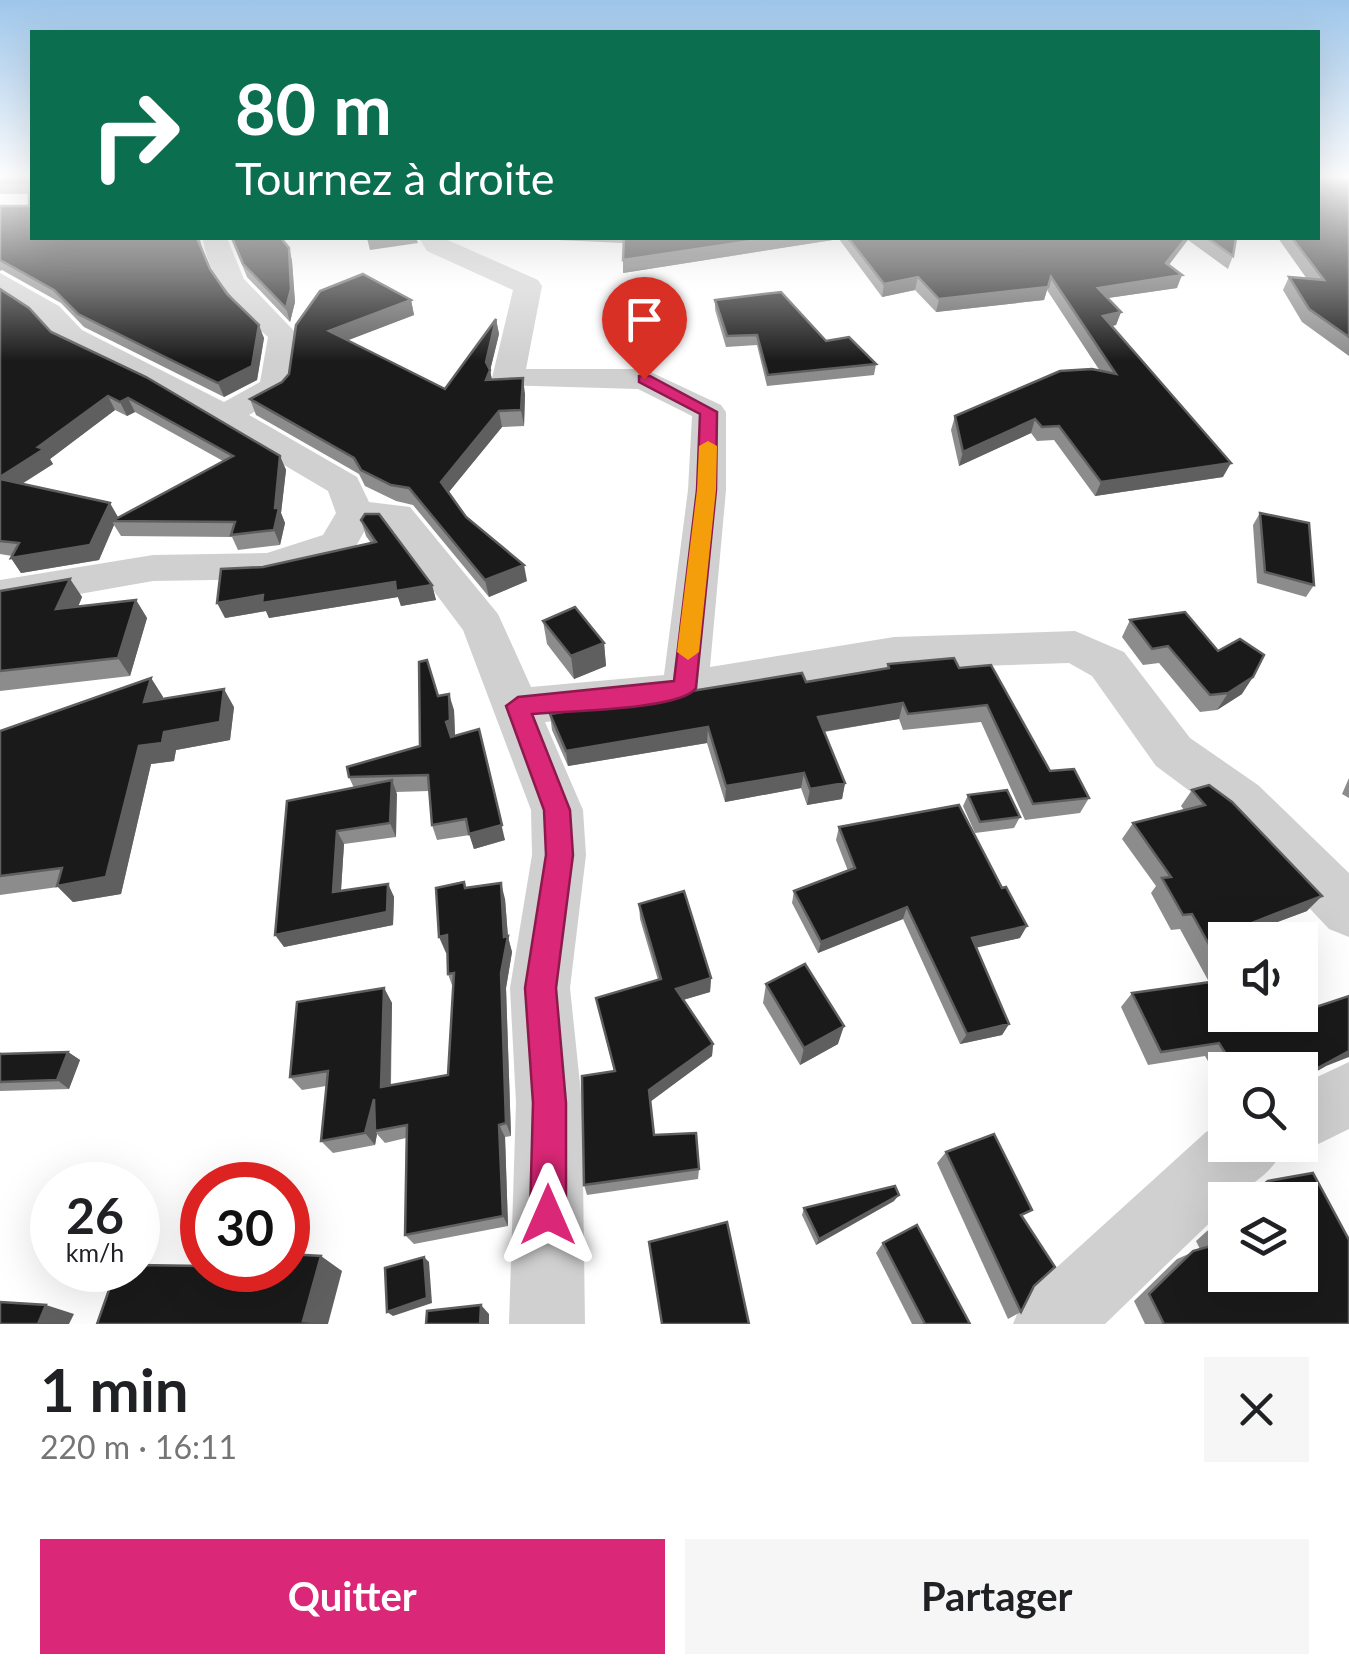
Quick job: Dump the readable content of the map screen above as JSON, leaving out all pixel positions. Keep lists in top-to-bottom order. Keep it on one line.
{"page":{"turn":["80 m","Tournez à droite"],"speed":"26 km/h","limit":"30","heading":["1 min","220 m · 16:11"],"buttons":["Quitter","Partager"]}}
